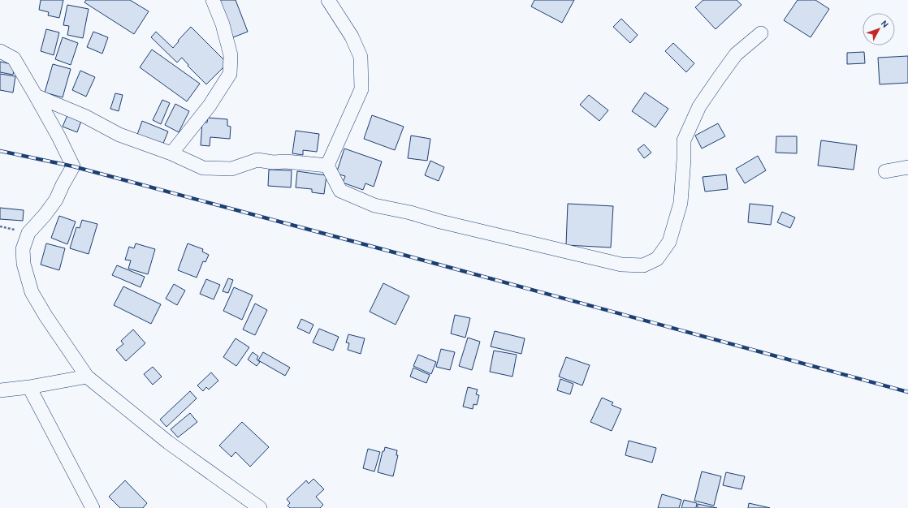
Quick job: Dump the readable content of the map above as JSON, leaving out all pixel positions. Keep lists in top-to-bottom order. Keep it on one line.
{"north":"top right"}
